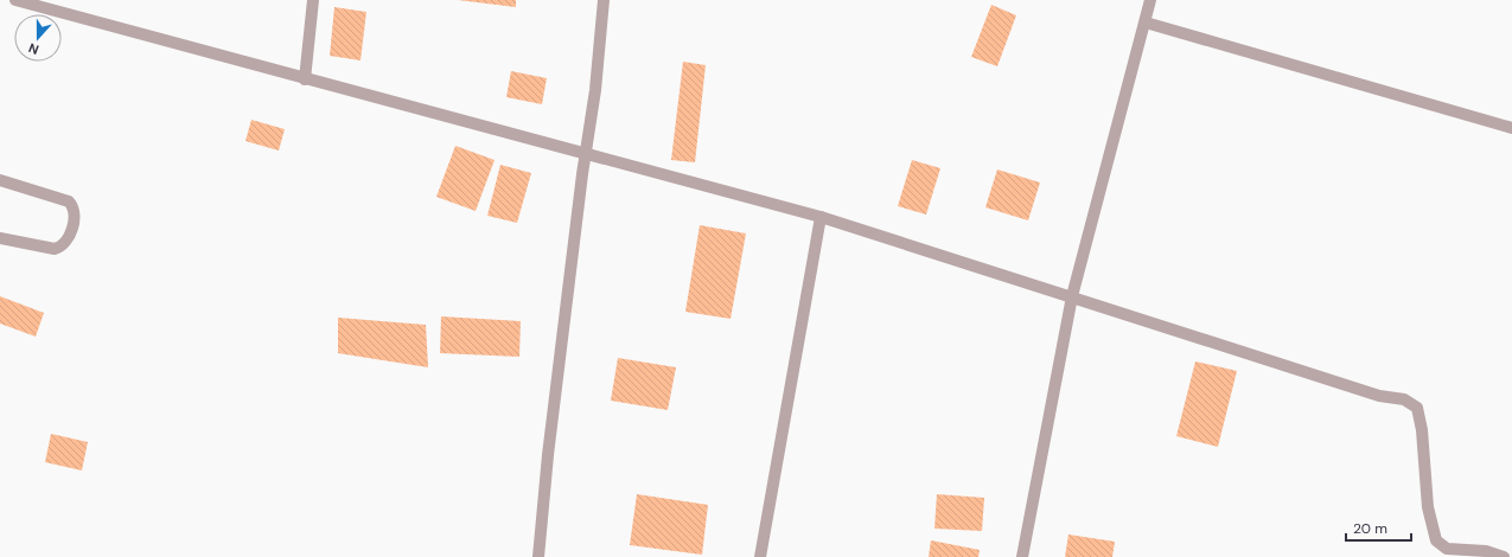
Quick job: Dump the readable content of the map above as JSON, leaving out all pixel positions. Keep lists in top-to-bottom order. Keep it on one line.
{"scale_bar":"20 m","north":"bottom"}
